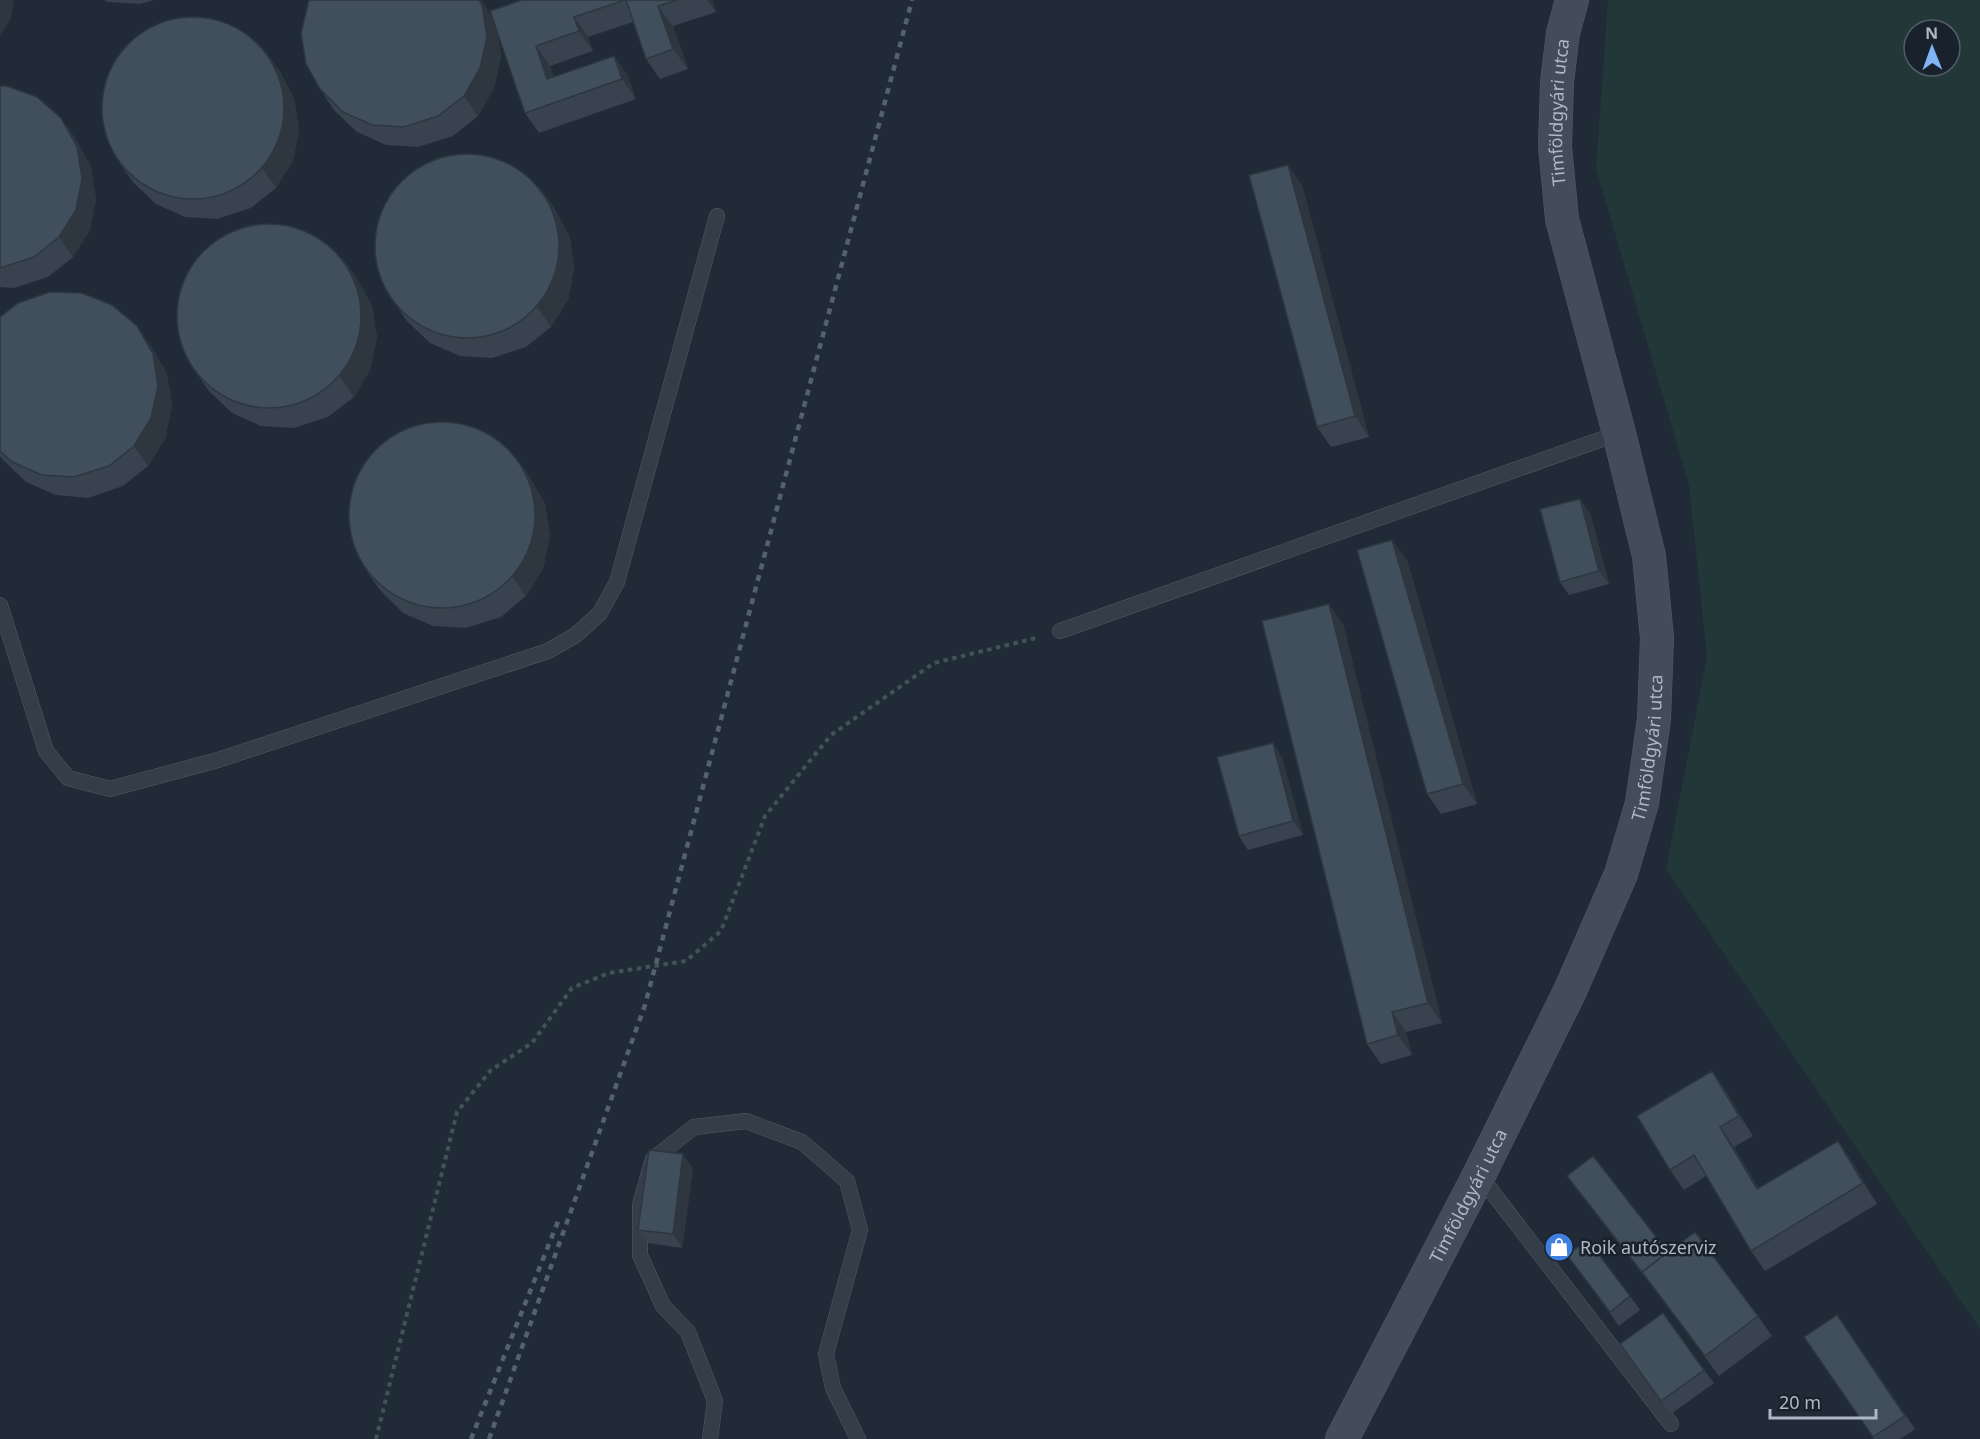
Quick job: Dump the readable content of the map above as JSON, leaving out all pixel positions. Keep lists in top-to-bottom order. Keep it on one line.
{"streets":{"main road":["Timföldgyári utca"]},"places":{"shop":["Roik autószerviz"]},"scale_bar":"20 m","north":"top"}
